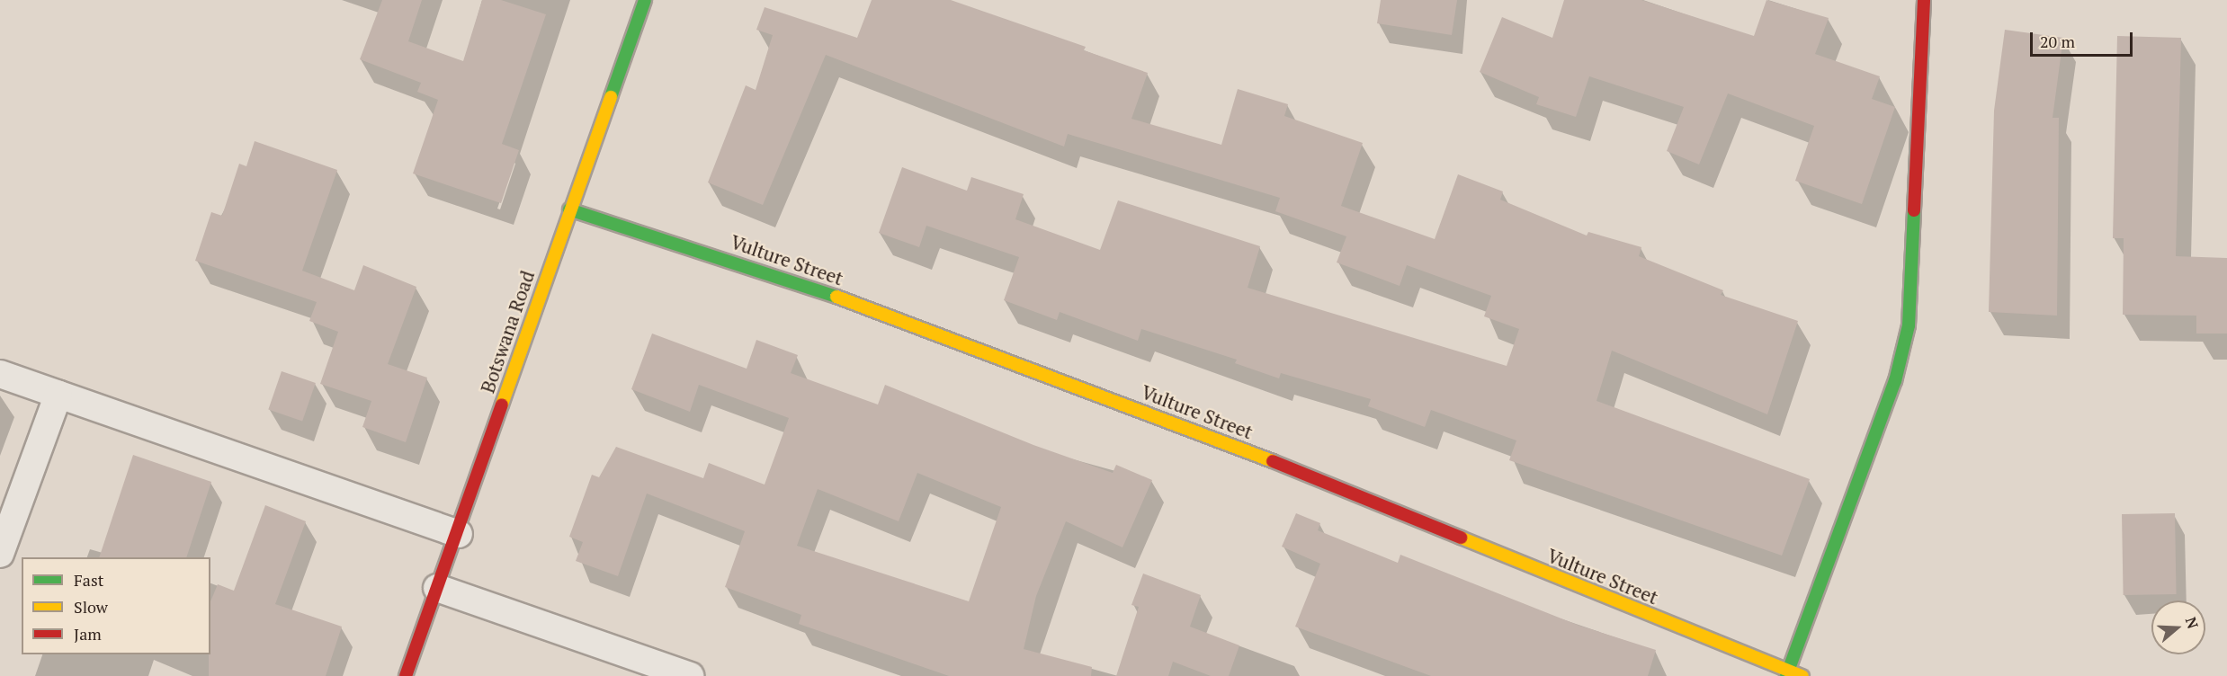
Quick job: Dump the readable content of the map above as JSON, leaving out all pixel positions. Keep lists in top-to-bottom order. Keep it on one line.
{"streets":{"street":["Vulture Street","Botswana Road"]},"crossings":[["Vulture Street","Botswana Road"]],"legend":["Fast","Slow","Jam"],"scale_bar":"20 m","north":"right"}
